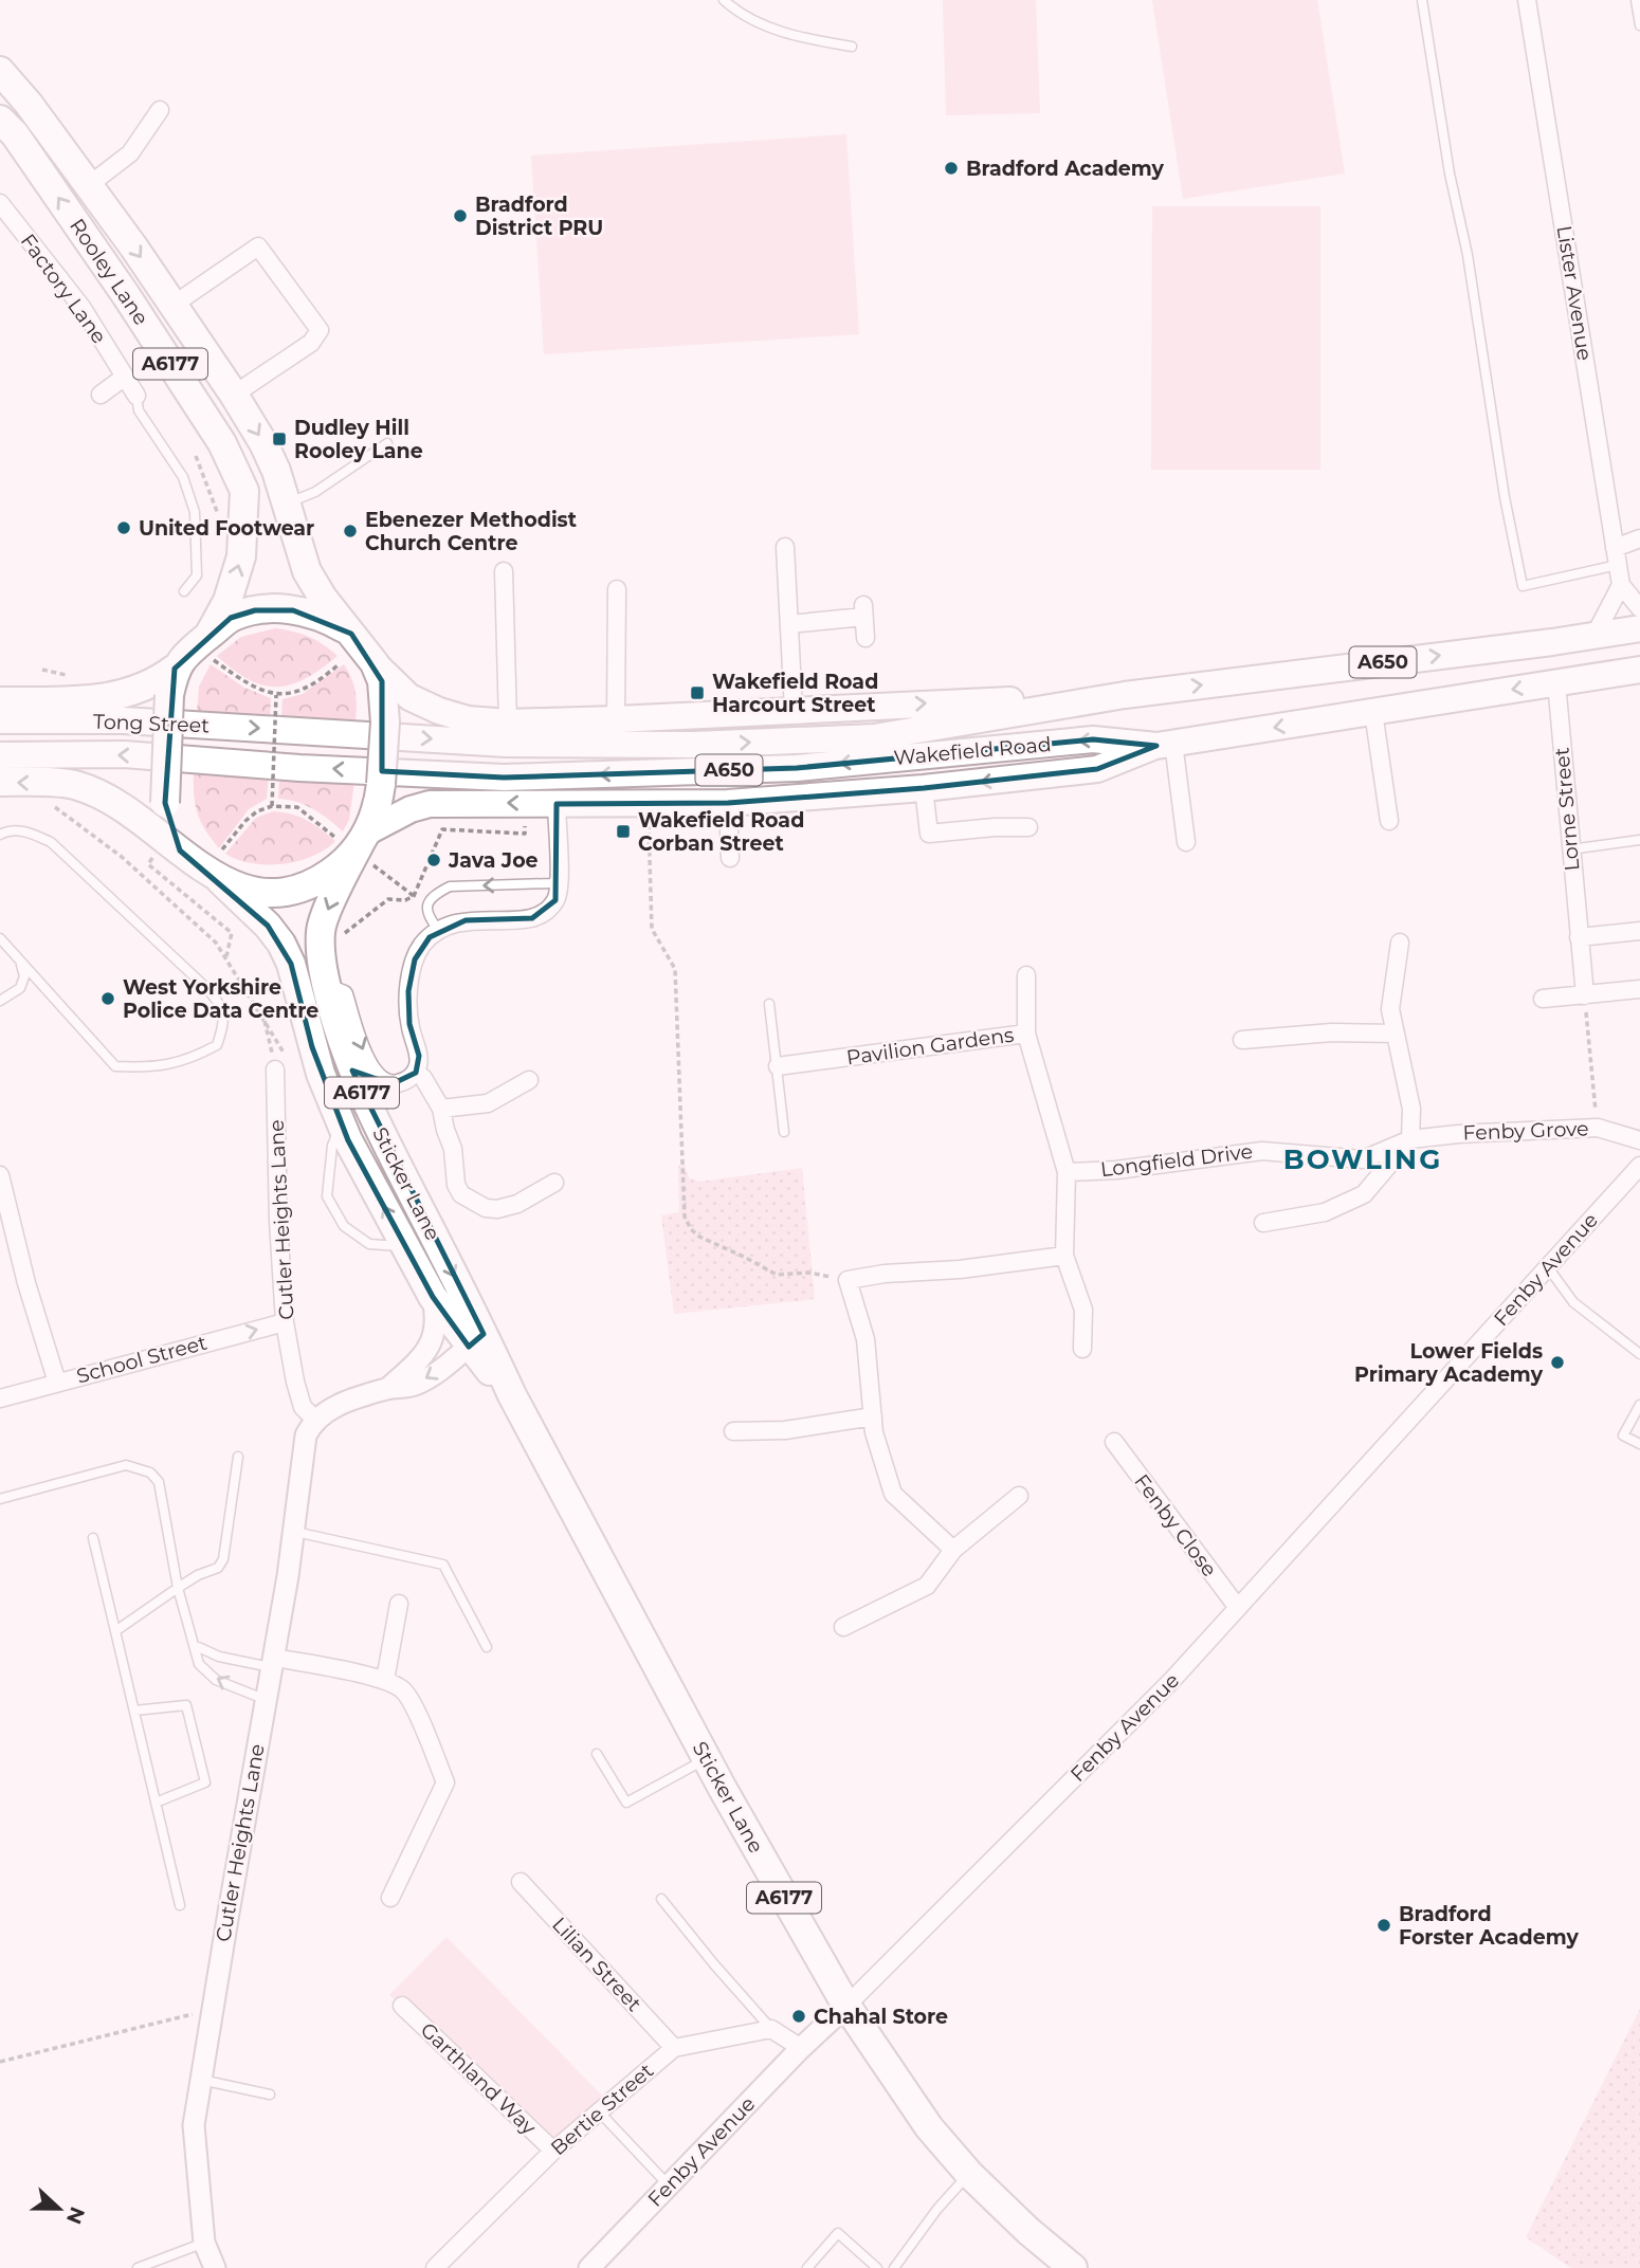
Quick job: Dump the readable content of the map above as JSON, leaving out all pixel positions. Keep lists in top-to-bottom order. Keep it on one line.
{"streets":{"highway":["Rooley Lane","A6177","Sticker Lane"],"main road":["A650","Tong Street","Wakefield Road"],"street":["Factory Lane","Lister Avenue","Lorne Street","Pavilion Gardens","Fenby Grove","Longfield Drive","Cutler Heights Lane","Fenby Avenue","School Street","Fenby Close","Lilian Street","Garthland Way","Bertie Street"]},"crossings":[["Rooley Lane","A650"],["Rooley Lane","Sticker Lane"],["A650","Wakefield Road"],["A650","Sticker Lane"],["Tong Street","Wakefield Road"],["Wakefield Road","Lorne Street"],["Pavilion Gardens","Longfield Drive"],["Fenby Grove","Longfield Drive"],["Sticker Lane","Fenby Avenue"],["Cutler Heights Lane","School Street"],["Fenby Avenue","Fenby Close"],["Lilian Street","Bertie Street"],["Garthland Way","Bertie Street"]],"one_way":["School Street"],"districts":["BOWLING"],"places":{"other":["Bradford Academy","Bradford District PRU","United Footwear","Ebenezer Methodist Church Centre","Java Joe","West Yorkshire Police Data Centre","Lower Fields Primary Academy","Bradford Forster Academy","Chahal Store"],"transit":["Dudley Hill Rooley Lane","Wakefield Road Harcourt Street","Wakefield Road Corban Street"]},"north":"right"}
